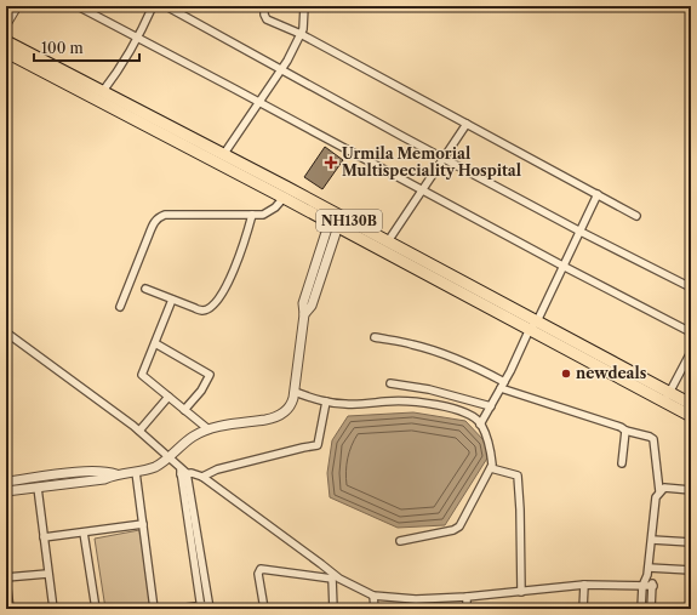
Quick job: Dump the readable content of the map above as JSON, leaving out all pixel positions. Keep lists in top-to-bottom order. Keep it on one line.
{"streets":{"highway":["NH130B"]},"places":{"health":["Urmila Memorial Multispeciality Hospital"],"other":["newdeals"]},"scale_bar":"100 m"}
